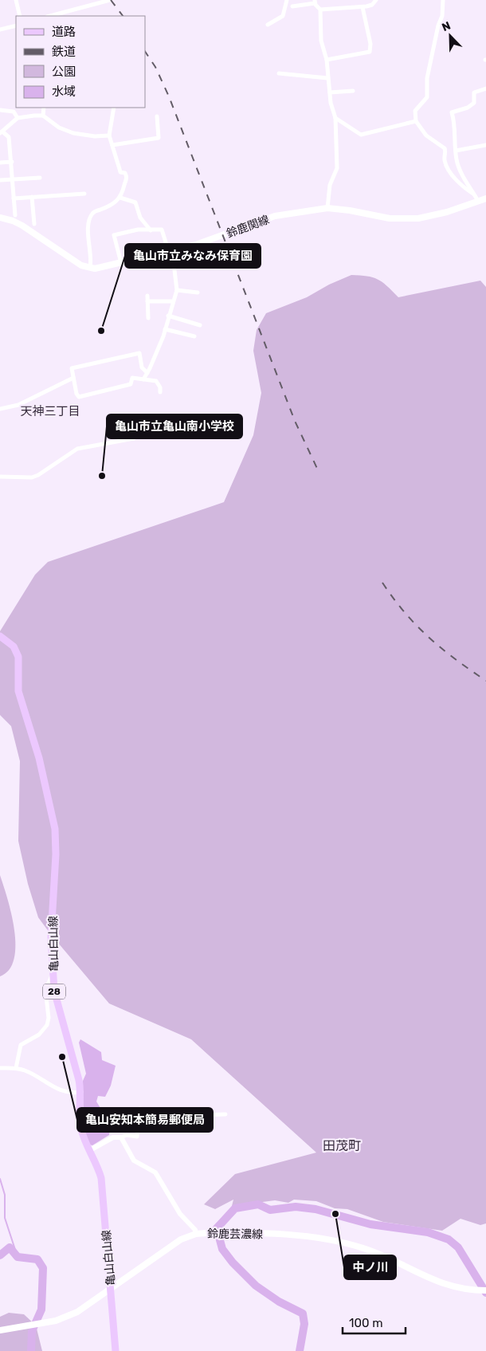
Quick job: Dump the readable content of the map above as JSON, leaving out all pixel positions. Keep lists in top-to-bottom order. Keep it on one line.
{"streets":{"main road":["鈴鹿関線","亀山白山線","28","鈴鹿芸濃線"]},"crossings":[["亀山白山線","鈴鹿芸濃線"]],"districts":["天神三丁目","田茂町"],"places":["亀山市立みなみ保育園","亀山市立亀山南小学校","亀山安知本簡易郵便局","中ノ川"],"legend":["道路","鉄道","公園","水域"],"scale_bar":"100 m","north":"top left"}
